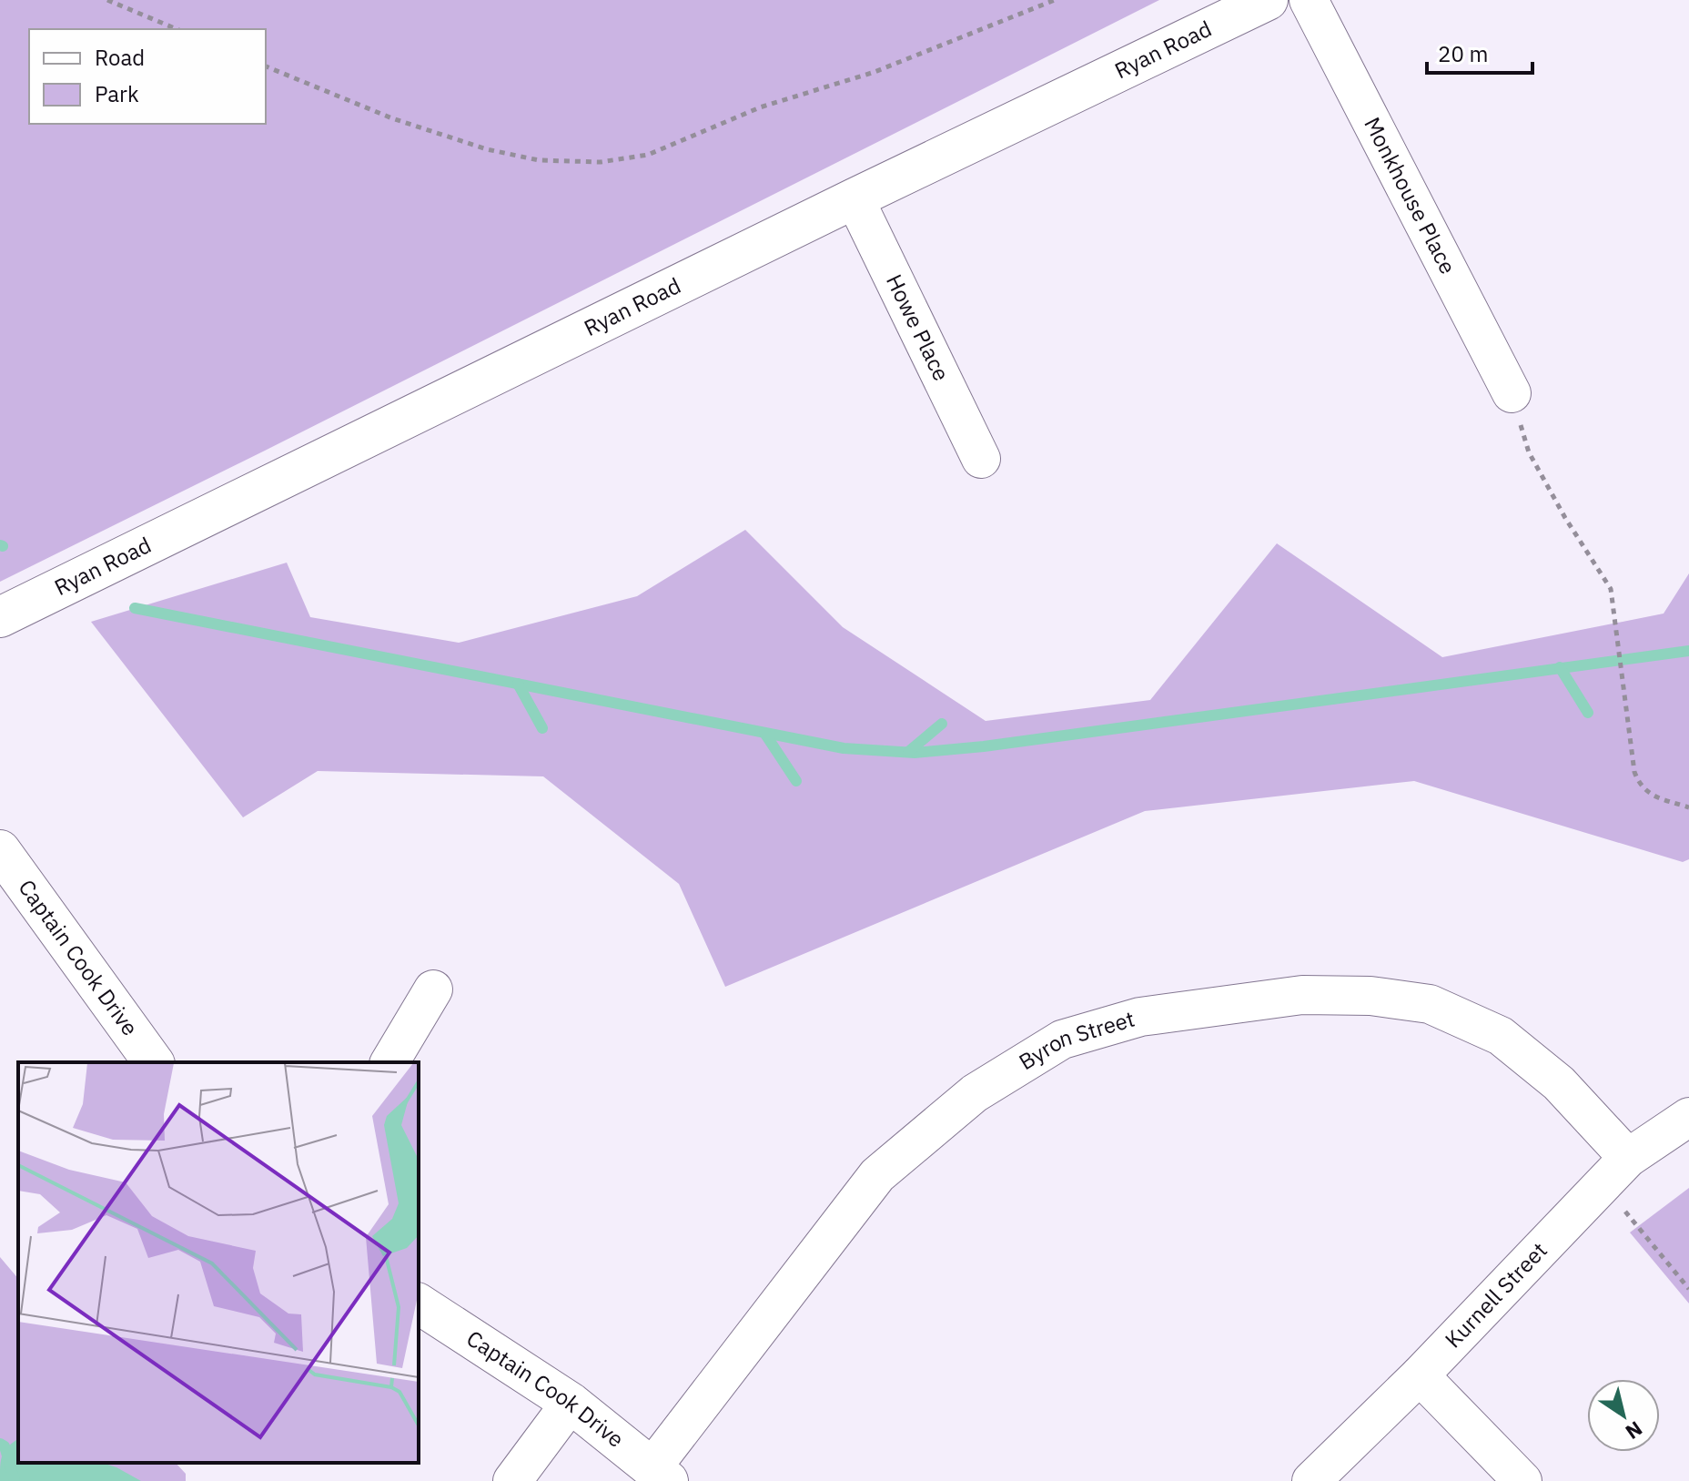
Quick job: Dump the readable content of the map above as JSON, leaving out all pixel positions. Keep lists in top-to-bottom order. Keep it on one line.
{"streets":{"street":["Ryan Road","Monkhouse Place","Howe Place","Captain Cook Drive","Byron Street","Kurnell Street"]},"crossings":[["Ryan Road","Howe Place"],["Captain Cook Drive","Byron Street"],["Byron Street","Kurnell Street"]],"legend":["Road","Park"],"scale_bar":"20 m","north":"bottom right"}
